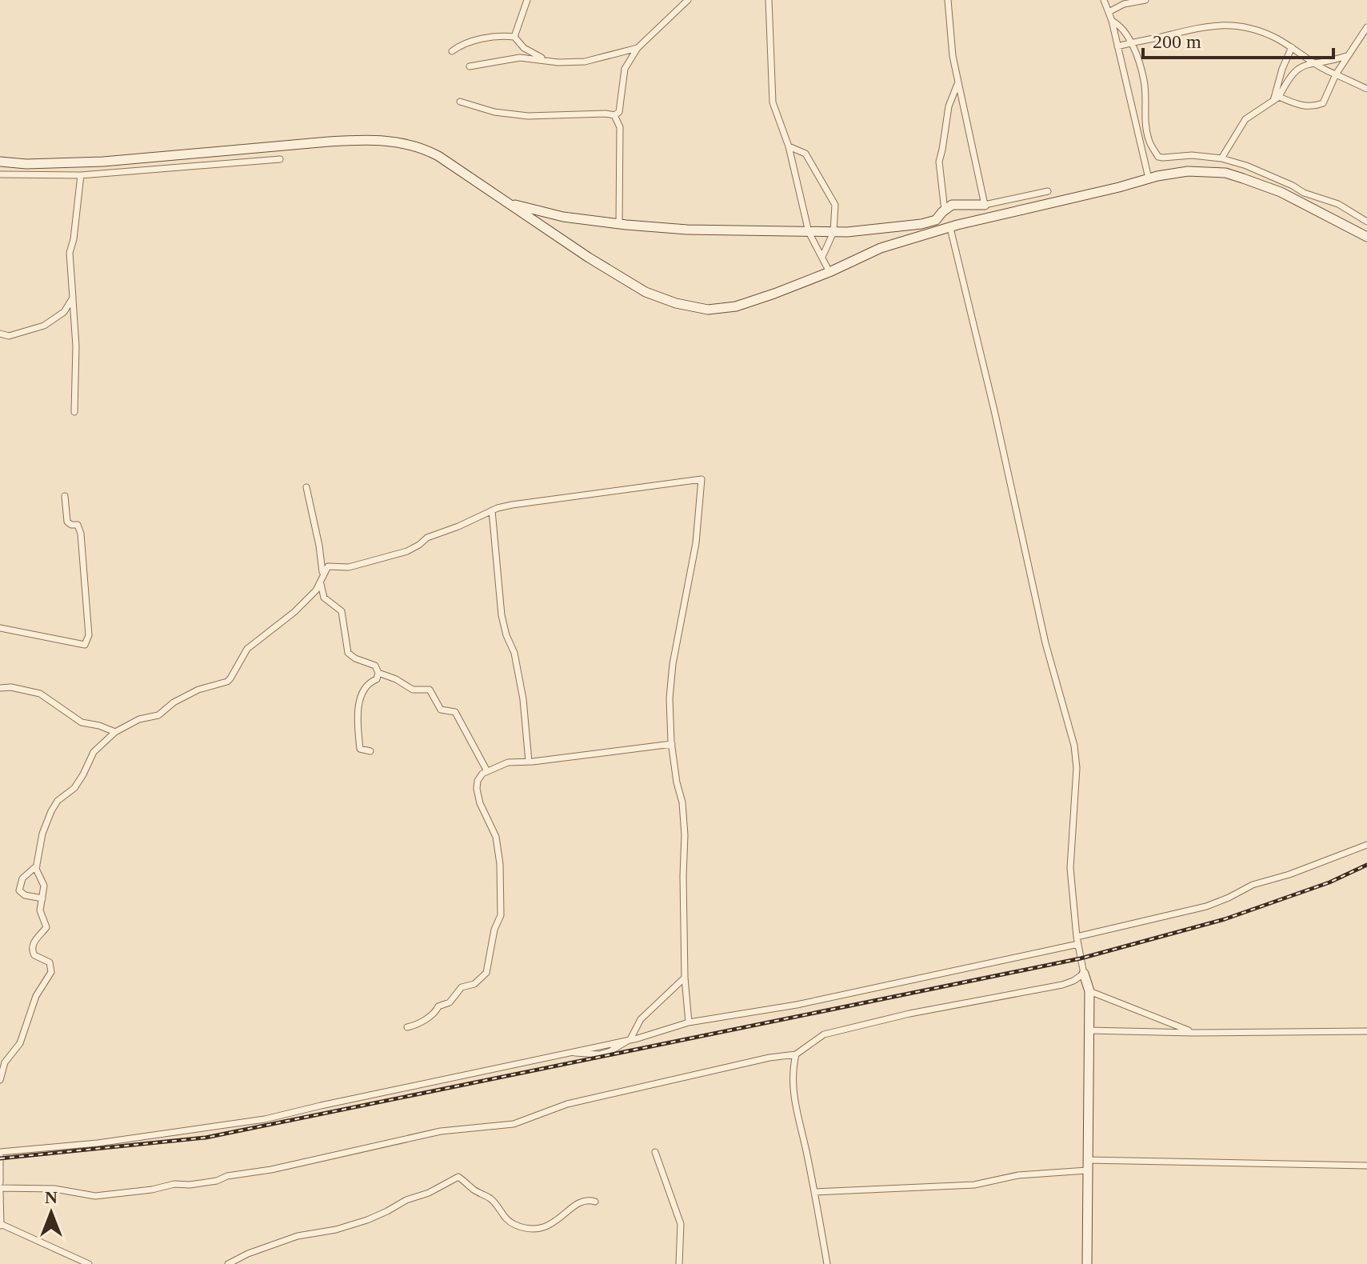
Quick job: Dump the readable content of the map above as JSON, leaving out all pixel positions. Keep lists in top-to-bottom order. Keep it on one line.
{"scale_bar":"200 m","north":"top"}
